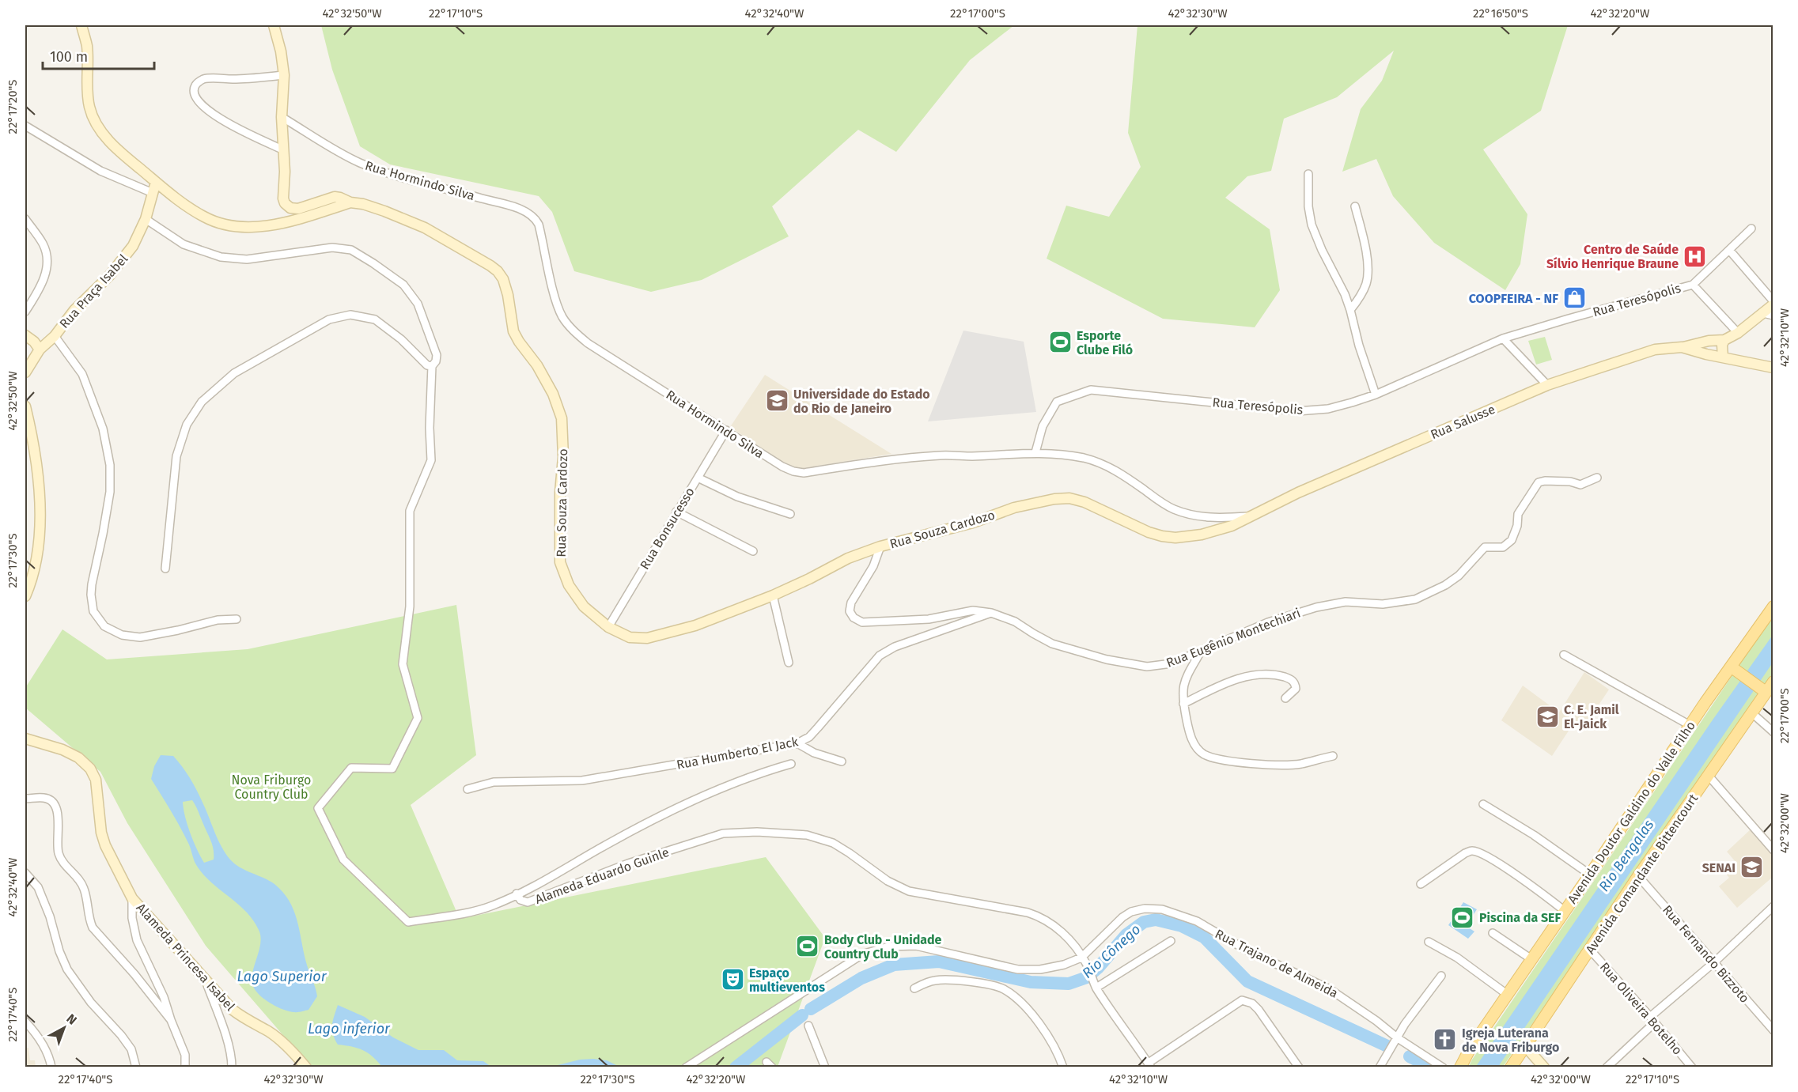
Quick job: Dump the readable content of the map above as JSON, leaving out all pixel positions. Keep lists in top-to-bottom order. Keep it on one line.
{"streets":{"main road":["Avenida Doutor Galdino do Valle Filho","Avenida Comandante Bittencourt"],"street":["Rua Hormindo Silva","Rua Praça Isabel","Rua Teresópolis","Rua Salusse","Rua Souza Cardozo","Rua Bonsucesso","Rua Eugênio Montechiari","Rua Humberto El Jack","Alameda Eduardo Guinle","Rua Fernando Bizzoto","Alameda Princesa Isabel","Rua Trajano de Almeida","Rua Oliveira Botelho"]},"crossings":[["Rua Hormindo Silva","Rua Teresópolis"],["Rua Hormindo Silva","Rua Salusse"],["Rua Hormindo Silva","Rua Souza Cardozo"],["Rua Hormindo Silva","Rua Bonsucesso"],["Rua Salusse","Rua Souza Cardozo"],["Rua Souza Cardozo","Rua Bonsucesso"],["Rua Souza Cardozo","Rua Eugênio Montechiari"],["Rua Eugênio Montechiari","Rua Humberto El Jack"],["Avenida Comandante Bittencourt","Rua Fernando Bizzoto"],["Avenida Comandante Bittencourt","Rua Oliveira Botelho"],["Alameda Eduardo Guinle","Rua Trajano de Almeida"]],"water":["Rio Bengalas","Rio Cônego","Lago Superior","Lago inferior"],"parks":["Nova Friburgo Country Club"],"places":{"hospital":["Centro de Saúde Sílvio Henrique Braune"],"shop":["COOPFEIRA - NF"],"sports":["Esporte Clube Filó","Piscina da SEF","Body Club - Unidade Country Club"],"school or university":["Universidade do Estado do Rio de Janeiro","C. E. Jamil El-Jaick","SENAI"],"theatre":["Espaço multieventos"],"church":["Igreja Luterana de Nova Friburgo"]},"scale_bar":"100 m","north":"top right","coordinates":["42°32'50\"W","22°17'10\"S","42°32'40\"W","22°17'00\"S","42°32'30\"W","22°16'50\"S","42°32'20\"W","22°17'20\"S","42°32'10\"W","22°17'30\"S","42°32'00\"W","22°17'40\"S"]}
